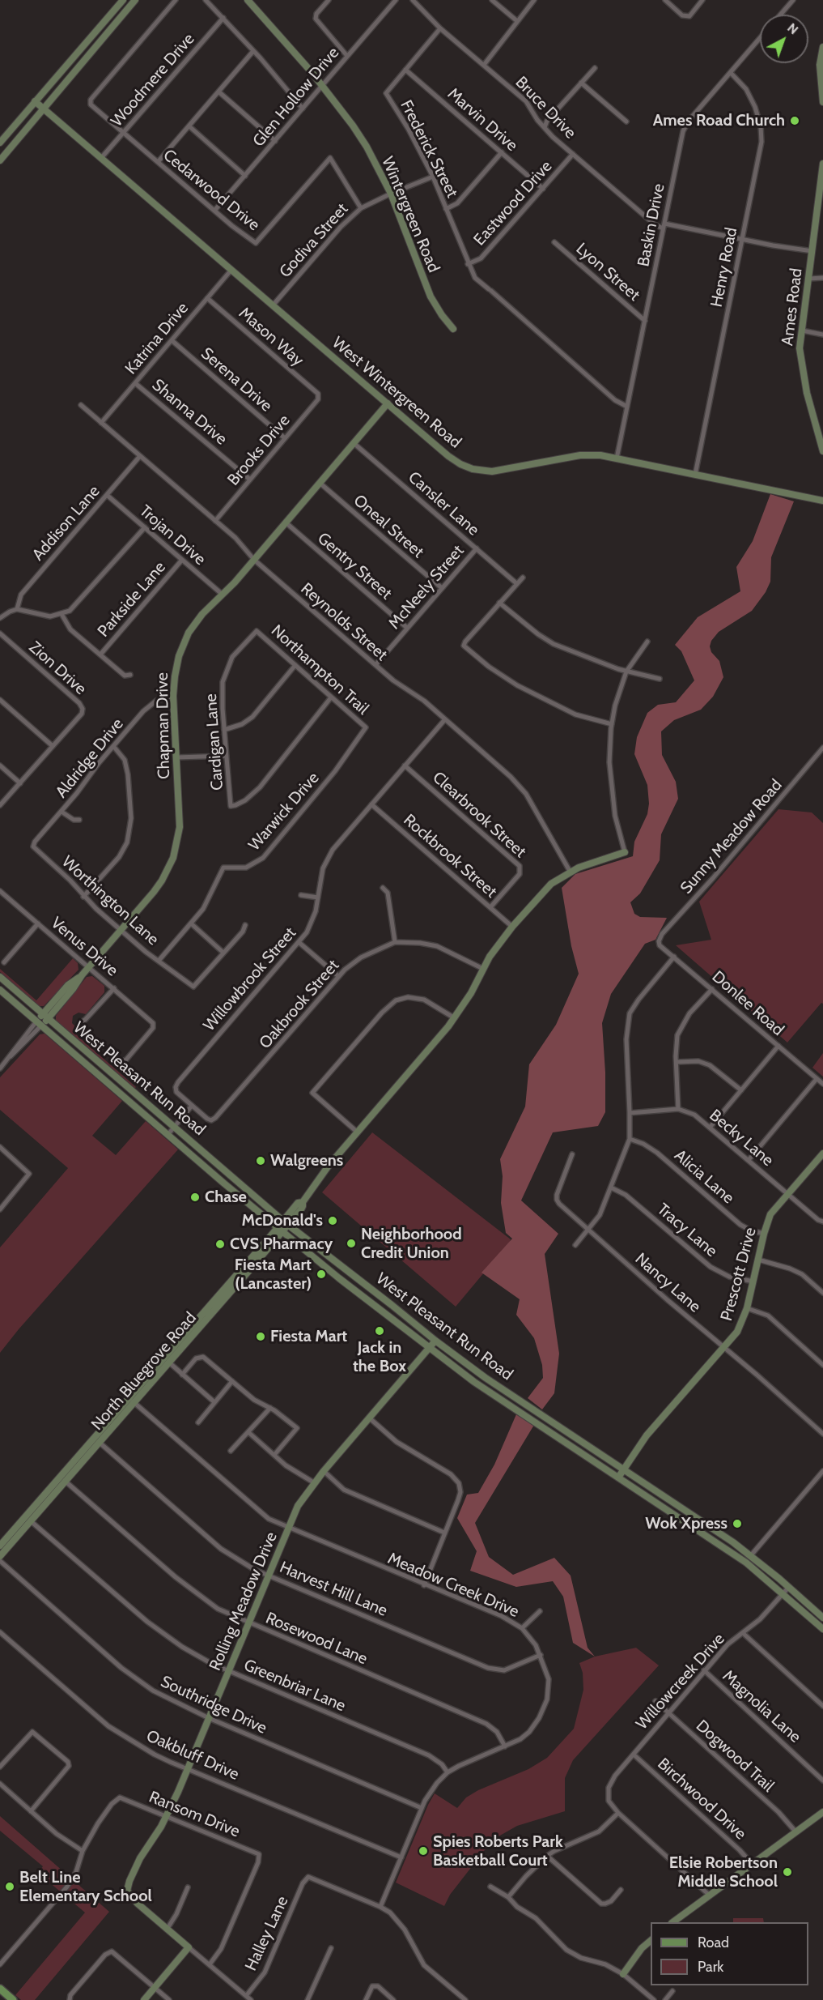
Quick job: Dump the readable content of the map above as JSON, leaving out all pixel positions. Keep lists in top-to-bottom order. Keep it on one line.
{"streets":{"main road":["Wintergreen Road","Ames Road","West Wintergreen Road","Chapman Drive","West Pleasant Run Road","Prescott Drive","North Bluegrove Road","Rolling Meadow Drive"],"street":["Woodmere Drive","Glen Hollow Drive","Bruce Drive","Marvin Drive","Frederick Street","Cedarwood Drive","Eastwood Drive","Baskin Drive","Godiva Street","Henry Road","Lyon Street","Mason Way","Katrina Drive","Serena Drive","Shanna Drive","Brooks Drive","Cansler Lane","Addison Lane","Oneal Street","Trojan Drive","Gentry Street","McNeely Street","Parkside Lane","Reynolds Street","Zion Drive","Northampton Trail","Cardigan Lane","Aldridge Drive","Warwick Drive","Clearbrook Street","Sunny Meadow Road","Rockbrook Street","Worthington Lane","Venus Drive","Willowbrook Street","Donlee Road","Oakbrook Street","Becky Lane","Alicia Lane","Tracy Lane","Nancy Lane","Meadow Creek Drive","Harvest Hill Lane","Rosewood Lane","Willowcreek Drive","Greenbriar Lane","Southridge Drive","Magnolia Lane","Oakbluff Drive","Dogwood Trail","Birchwood Drive","Ransom Drive","Halley Lane"]},"crossings":[["Woodmere Drive","Cedarwood Drive"],["Woodmere Drive","West Wintergreen Road"],["Glen Hollow Drive","Cedarwood Drive"],["Glen Hollow Drive","Wintergreen Road"],["Bruce Drive","Frederick Street"],["Bruce Drive","Eastwood Drive"],["Bruce Drive","Baskin Drive"],["Bruce Drive","Henry Road"],["Bruce Drive","Ames Road"],["Marvin Drive","Frederick Street"],["Marvin Drive","Eastwood Drive"],["Frederick Street","Eastwood Drive"],["Frederick Street","Baskin Drive"],["Frederick Street","Godiva Street"],["Cedarwood Drive","Godiva Street"],["Wintergreen Road","Godiva Street"],["Baskin Drive","Henry Road"],["Baskin Drive","Lyon Street"],["Baskin Drive","West Wintergreen Road"],["Godiva Street","West Wintergreen Road"],["Henry Road","West Wintergreen Road"],["Mason Way","Katrina Drive"],["Mason Way","Brooks Drive"],["Katrina Drive","Serena Drive"],["Katrina Drive","West Wintergreen Road"],["Katrina Drive","Shanna Drive"],["Katrina Drive","Reynolds Street"],["Serena Drive","Brooks Drive"],["West Wintergreen Road","Chapman Drive"],["Shanna Drive","Brooks Drive"],["Brooks Drive","Reynolds Street"],["Cansler Lane","McNeely Street"],["Cansler Lane","Chapman Drive"],["Addison Lane","Trojan Drive"],["Addison Lane","Reynolds Street"],["Oneal Street","McNeely Street"],["Oneal Street","Chapman Drive"],["Trojan Drive","Parkside Lane"],["Trojan Drive","Chapman Drive"],["Gentry Street","McNeely Street"],["Gentry Street","Chapman Drive"],["McNeely Street","Reynolds Street"],["Reynolds Street","Chapman Drive"],["Reynolds Street","Willowbrook Street"],["Reynolds Street","North Bluegrove Road"],["Northampton Trail","Cardigan Lane"],["Northampton Trail","Warwick Drive"],["Chapman Drive","Aldridge Drive"],["Chapman Drive","Worthington Lane"],["Chapman Drive","Venus Drive"],["Chapman Drive","West Pleasant Run Road"],["Aldridge Drive","Worthington Lane"],["Warwick Drive","Worthington Lane"],["Clearbrook Street","Rockbrook Street"],["Clearbrook Street","Willowbrook Street"],["Sunny Meadow Road","Donlee Road"],["Rockbrook Street","Willowbrook Street"],["Rockbrook Street","North Bluegrove Road"],["Willowbrook Street","Oakbrook Street"],["Oakbrook Street","North Bluegrove Road"],["West Pleasant Run Road","Prescott Drive"],["West Pleasant Run Road","North Bluegrove Road"],["West Pleasant Run Road","Rolling Meadow Drive"],["West Pleasant Run Road","Willowcreek Drive"],["Becky Lane","Prescott Drive"],["Alicia Lane","Prescott Drive"],["Tracy Lane","Prescott Drive"],["Prescott Drive","Nancy Lane"],["North Bluegrove Road","Meadow Creek Drive"],["North Bluegrove Road","Harvest Hill Lane"],["North Bluegrove Road","Rosewood Lane"],["North Bluegrove Road","Greenbriar Lane"],["Meadow Creek Drive","Harvest Hill Lane"],["Meadow Creek Drive","Rolling Meadow Drive"],["Meadow Creek Drive","Rosewood Lane"],["Meadow Creek Drive","Greenbriar Lane"],["Meadow Creek Drive","Southridge Drive"],["Meadow Creek Drive","Oakbluff Drive"],["Meadow Creek Drive","Halley Lane"],["Harvest Hill Lane","Rolling Meadow Drive"],["Rolling Meadow Drive","Rosewood Lane"],["Rolling Meadow Drive","Greenbriar Lane"],["Rolling Meadow Drive","Southridge Drive"],["Rolling Meadow Drive","Oakbluff Drive"],["Rolling Meadow Drive","Ransom Drive"],["Willowcreek Drive","Magnolia Lane"],["Willowcreek Drive","Dogwood Trail"],["Willowcreek Drive","Birchwood Drive"]],"places":["Ames Road Church","Walgreens","Chase","McDonald's","Neighborhood Credit Union","CVS Pharmacy","Fiesta Mart (Lancaster)","Jack in the Box","Fiesta Mart","Wok Xpress","Spies Roberts Park Basketball Court","Elsie Robertson Middle School","Belt Line Elementary School"],"legend":["Road","Park"],"north":"top right"}
